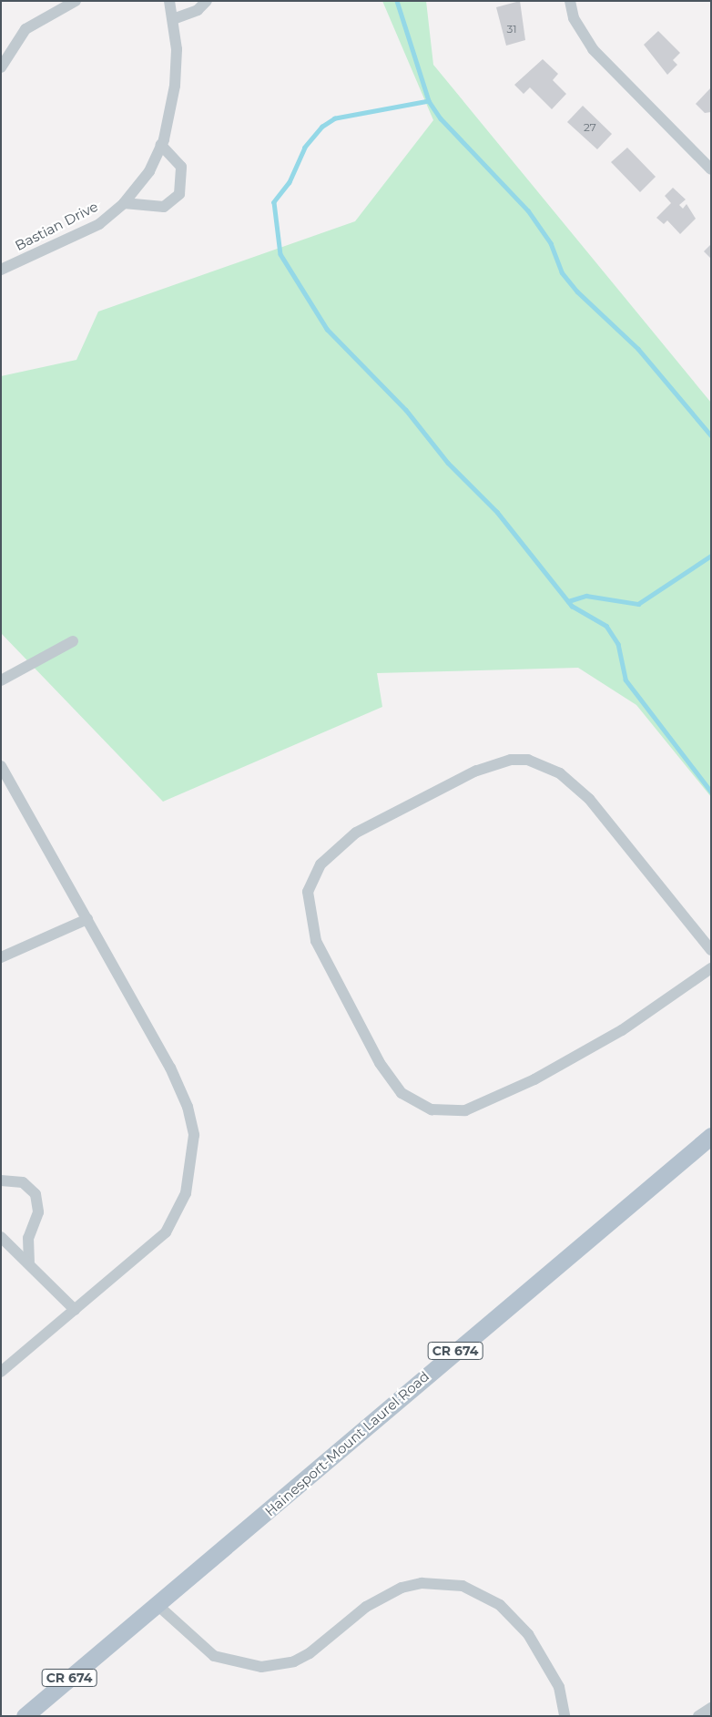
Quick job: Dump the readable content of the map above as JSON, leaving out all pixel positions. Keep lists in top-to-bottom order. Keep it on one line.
{"streets":{"main road":["CR 674","Hainesport-Mount Laurel Road"],"street":["Bastian Drive"]},"house_numbers":["31","27"]}
